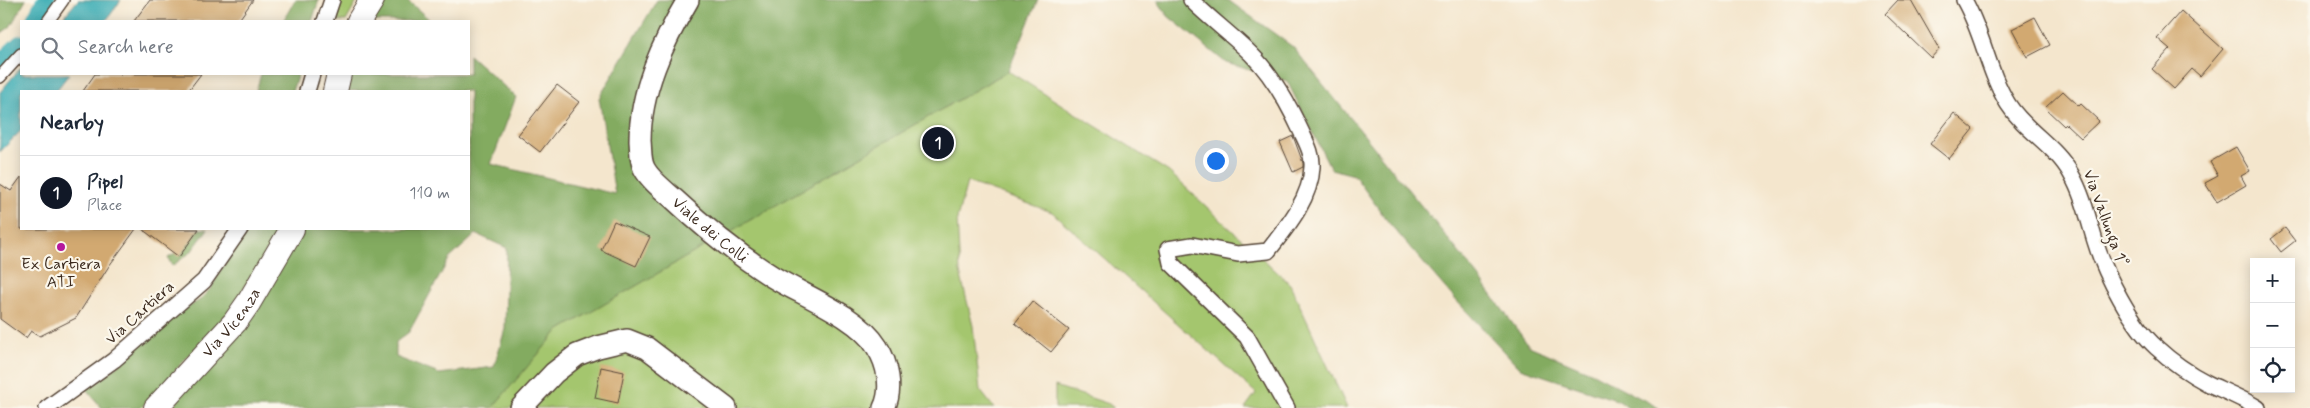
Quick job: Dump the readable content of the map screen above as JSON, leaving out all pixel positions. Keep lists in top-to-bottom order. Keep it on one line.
{"streets":{"main road":["Viale dei Colli","Via Vicenza"],"street":["Via Vallunga 1°","Via Cartiera"]},"places":["Ex Cartiera ATI"],"page":{"search":"Search here","heading":"Nearby","pins":"1","list":[{"mark":"1","name":"Pipel","note":"Place","value":"110 m"}],"map_buttons":["+","−"]}}
